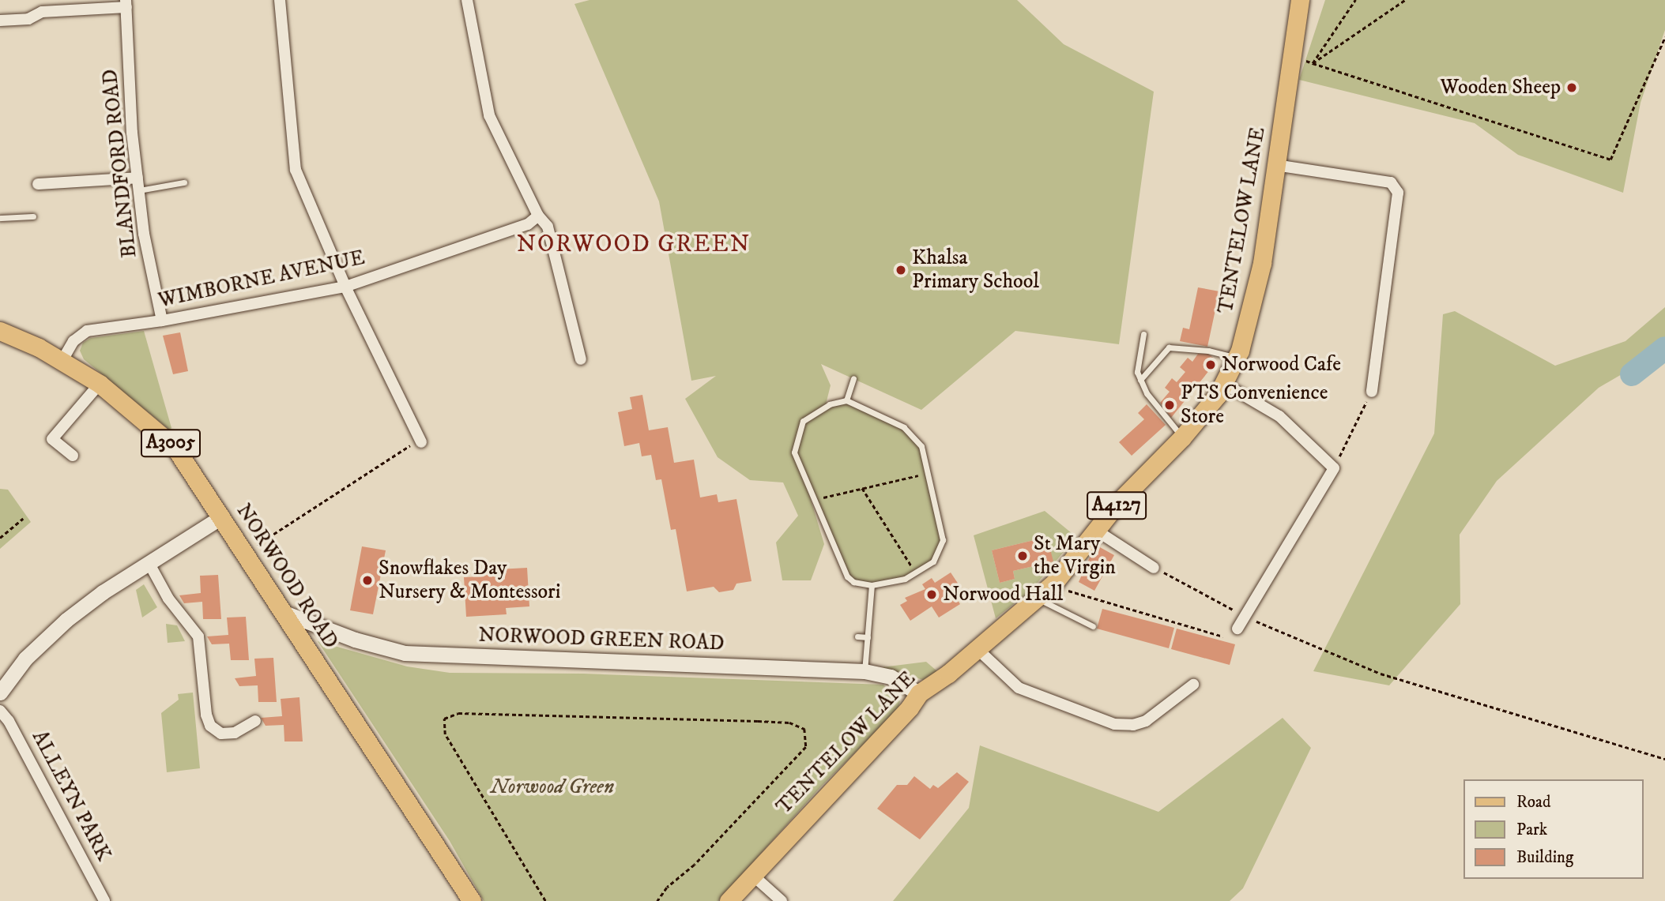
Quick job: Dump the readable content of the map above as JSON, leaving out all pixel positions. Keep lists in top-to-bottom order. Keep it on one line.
{"streets":{"main road":["TENTELOW LANE","A3005","A4127","NORWOOD ROAD"],"street":["BLANDFORD ROAD","WIMBORNE AVENUE","NORWOOD GREEN ROAD","ALLEYN PARK"]},"crossings":[["BLANDFORD ROAD","WIMBORNE AVENUE"],["TENTELOW LANE","NORWOOD GREEN ROAD"],["WIMBORNE AVENUE","NORWOOD ROAD"],["NORWOOD ROAD","NORWOOD GREEN ROAD"]],"districts":["NORWOOD GREEN"],"parks":["Norwood Green"],"places":["Wooden Sheep","Khalsa Primary School","Norwood Cafe","PTS Convenience Store","St Mary the Virgin","Snowflakes Day Nursery & Montessori","Norwood Hall"],"legend":["Road","Park","Building"]}
